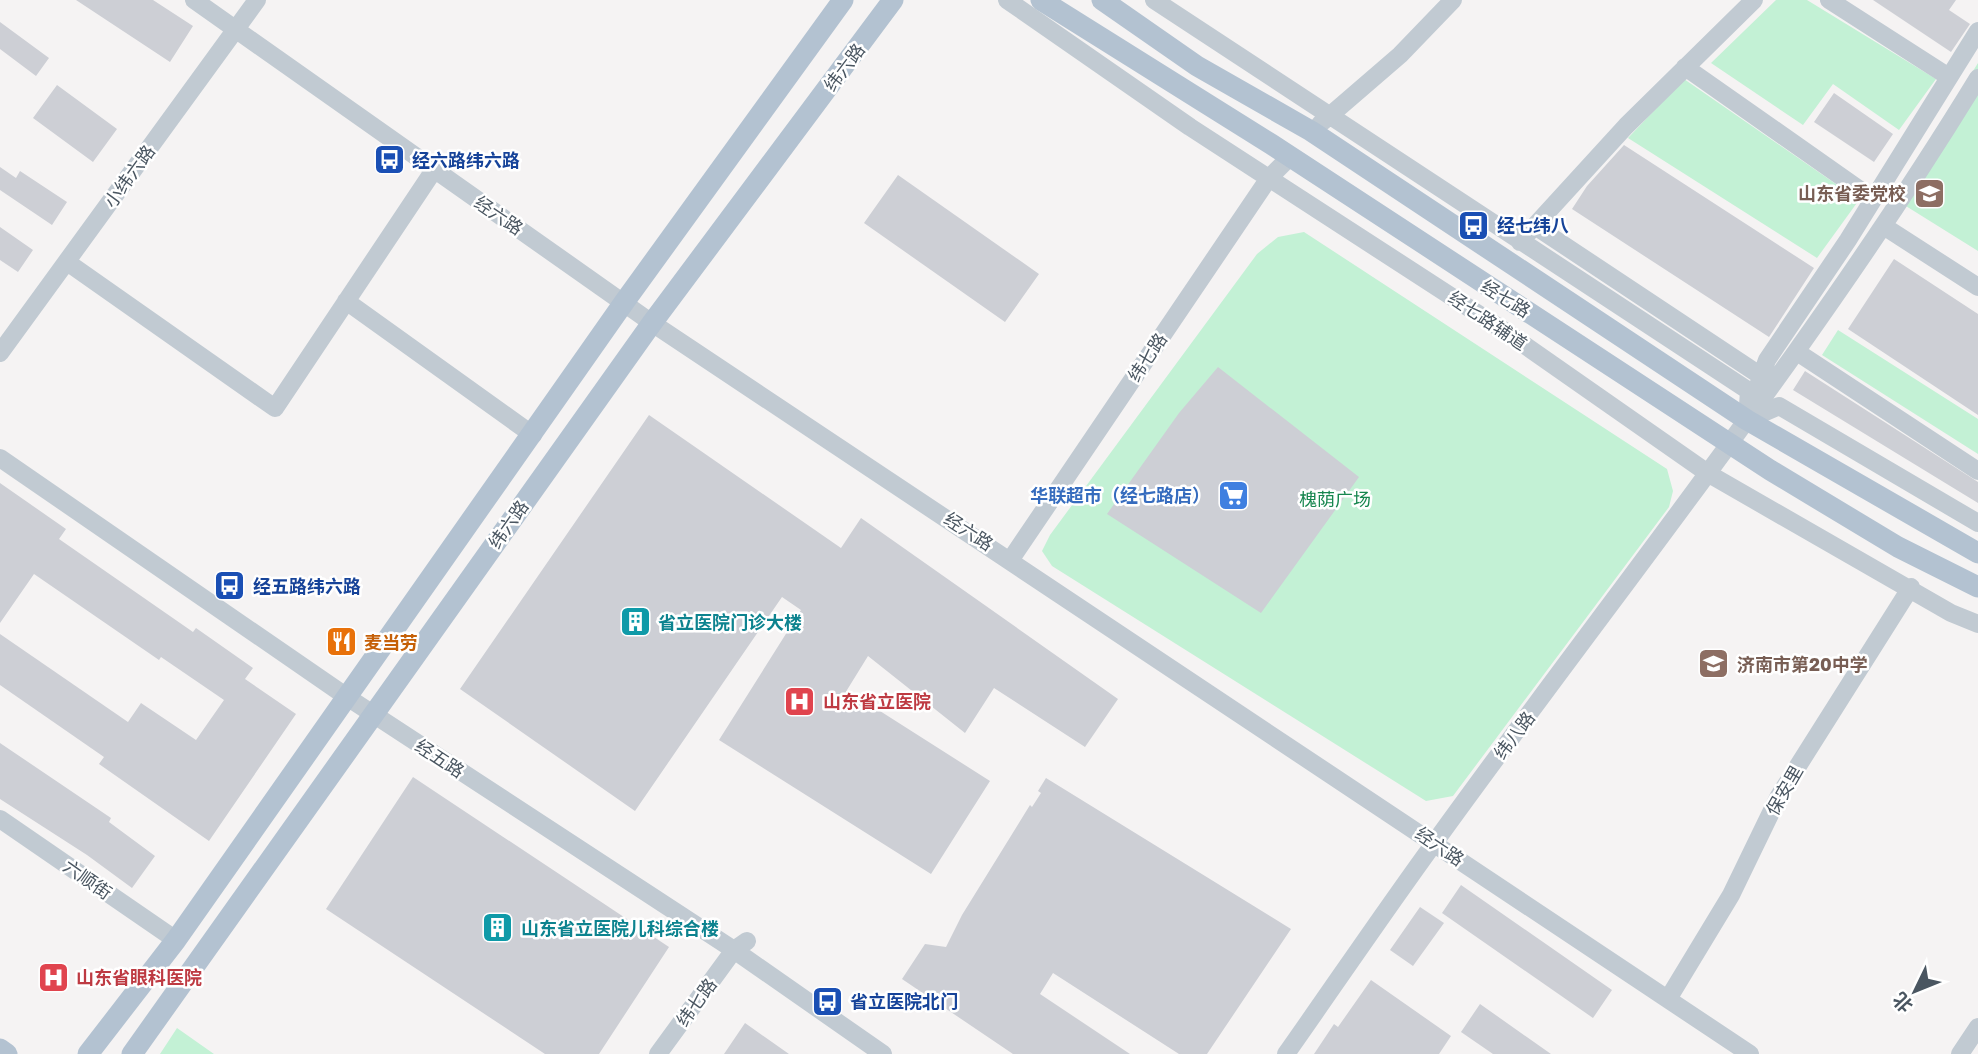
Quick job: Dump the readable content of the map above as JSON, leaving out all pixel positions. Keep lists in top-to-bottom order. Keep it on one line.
{"streets":{"main road":["纬六路","经七路"],"street":["小纬六路","经六路","经七路辅道","纬七路","纬八路","经五路","保安里","六顺街"]},"crossings":[["纬六路","经六路"],["纬六路","经五路"],["纬六路","六顺街"],["小纬六路","经六路"],["经六路","纬七路"],["经六路","纬八路"],["经六路","保安里"],["经七路","纬七路"],["经七路","纬八路"],["经七路辅道","纬七路"],["经七路辅道","纬八路"],["经七路辅道","保安里"],["纬七路","经五路"]],"parks":["槐荫广场"],"places":{"bus stop":["经六路纬六路","经七纬八","经五路纬六路","省立医院北门"],"school or university":["山东省委党校","济南市第20中学"],"supermarket":["华联超市（经七路店）"],"building":["省立医院门诊大楼","山东省立医院儿科综合楼"],"restaurant":["麦当劳"],"hospital":["山东省立医院","山东省眼科医院"]},"north":"bottom left"}
